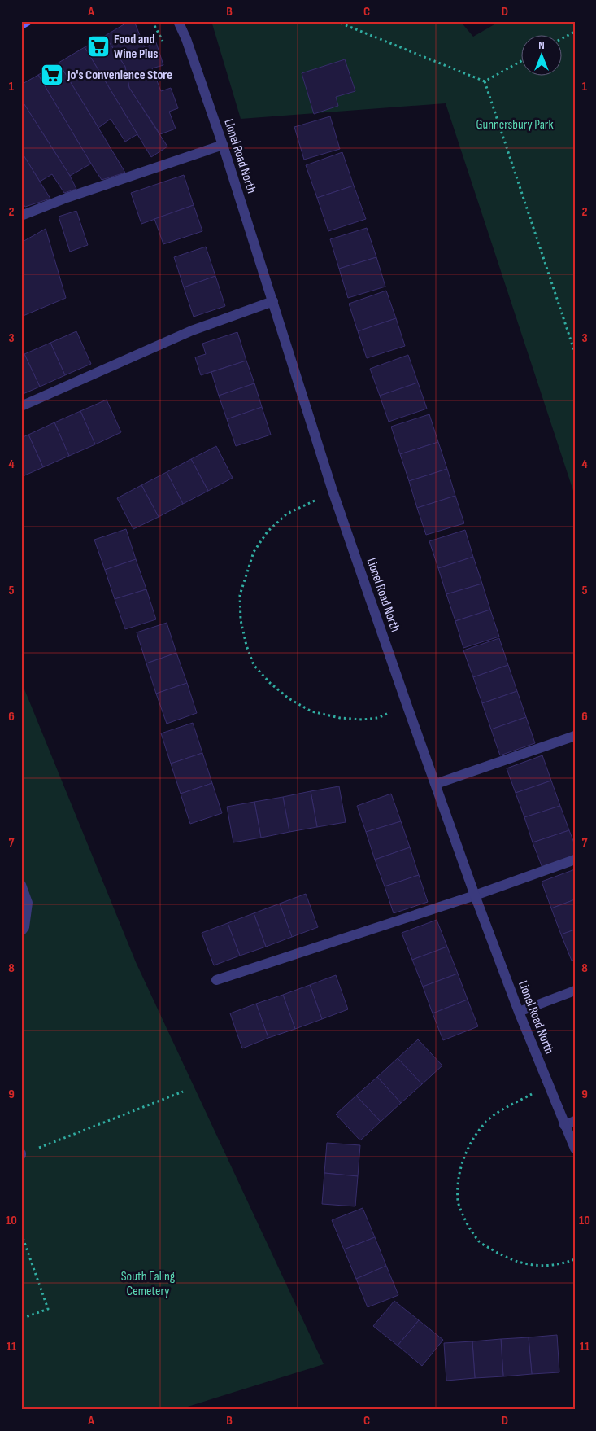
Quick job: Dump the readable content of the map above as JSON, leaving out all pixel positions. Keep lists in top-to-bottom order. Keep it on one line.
{"streets":{"street":["Lionel Road North"]},"parks":["Gunnersbury Park","South Ealing Cemetery"],"places":{"supermarket":["Food and Wine Plus","Jo's Convenience Store"]},"north":"top","grid":{"columns":["A","B","C","D"],"rows":["1","2","3","4","5","6","7","8","9","10","11"]}}
